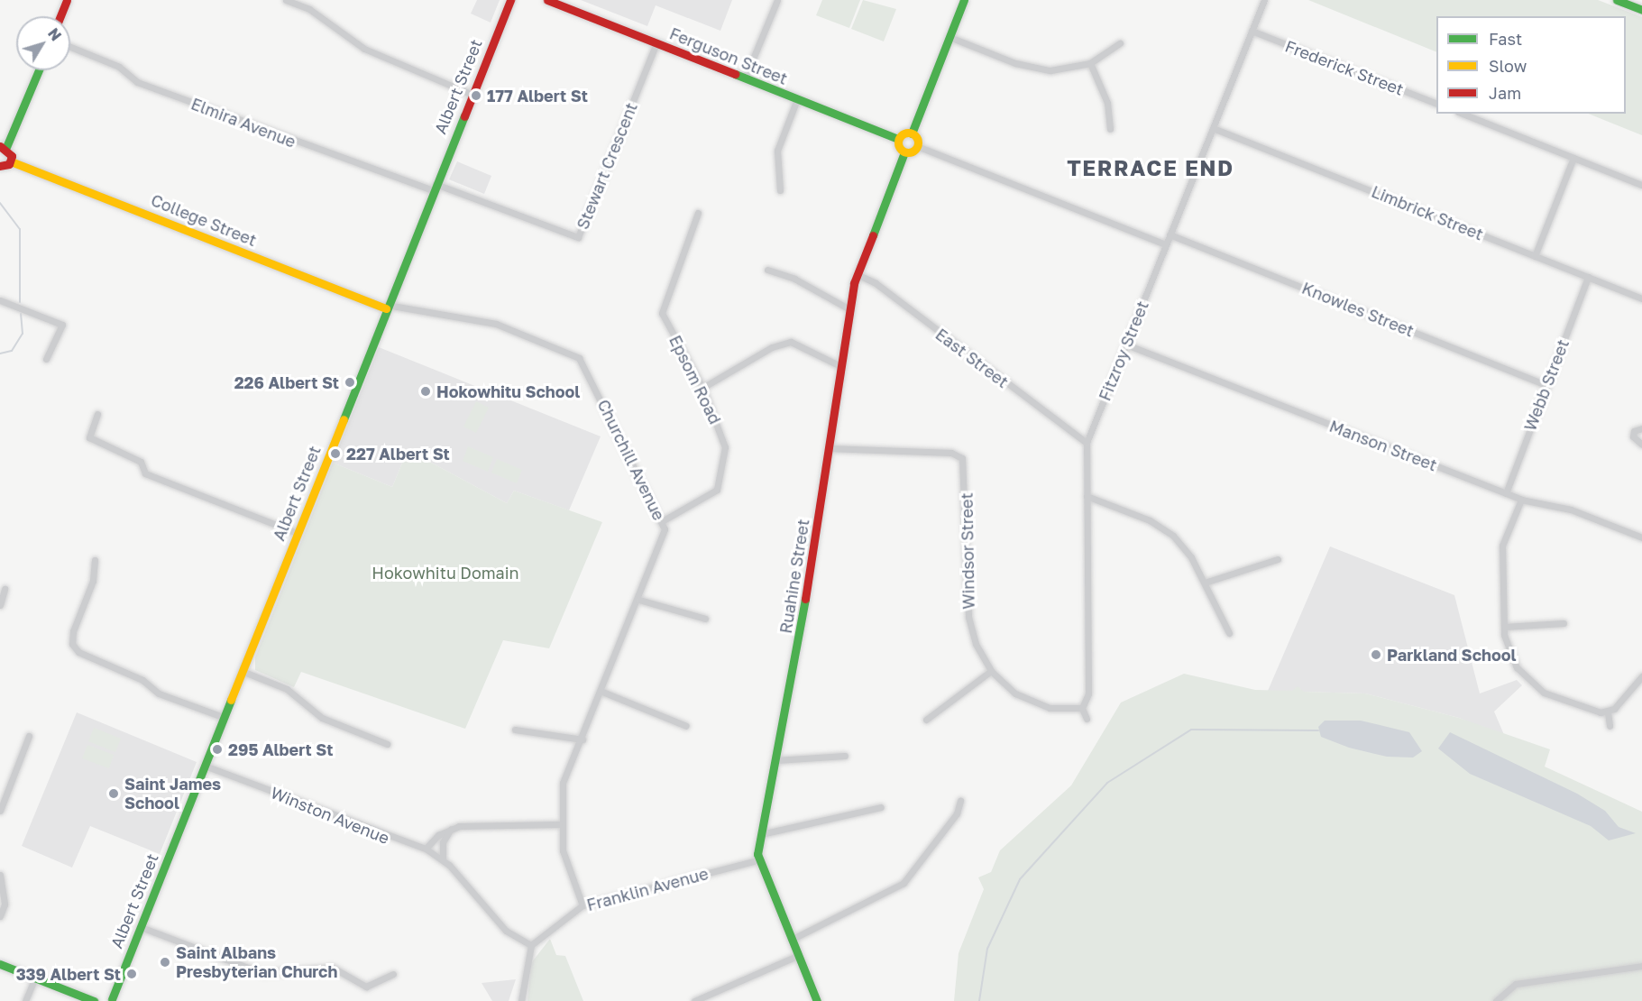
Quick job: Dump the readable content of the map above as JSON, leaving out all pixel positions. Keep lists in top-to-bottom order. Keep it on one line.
{"streets":{"main road":["Ferguson Street","Albert Street","College Street","Ruahine Street"],"street":["Frederick Street","Elmira Avenue","Stewart Crescent","Limbrick Street","Knowles Street","Fitzroy Street","East Street","Epsom Road","Webb Street","Manson Street","Churchill Avenue","Windsor Street","Winston Avenue","Franklin Avenue"]},"crossings":[["Ferguson Street","Stewart Crescent"],["Frederick Street","Fitzroy Street"],["Albert Street","Elmira Avenue"],["Albert Street","Stewart Crescent"],["Albert Street","College Street"],["Albert Street","Churchill Avenue"],["Albert Street","Winston Avenue"],["Elmira Avenue","Stewart Crescent"],["Limbrick Street","Fitzroy Street"],["Limbrick Street","Webb Street"],["College Street","Churchill Avenue"],["Knowles Street","Fitzroy Street"],["Knowles Street","Webb Street"],["Fitzroy Street","East Street"],["Fitzroy Street","Manson Street"],["Fitzroy Street","Windsor Street"],["East Street","Ruahine Street"],["Epsom Road","Churchill Avenue"],["Webb Street","Manson Street"],["Churchill Avenue","Franklin Avenue"],["Windsor Street","Ruahine Street"],["Ruahine Street","Franklin Avenue"]],"districts":["TERRACE END"],"parks":["Hokowhitu Domain"],"places":["177 Albert St","226 Albert St","Hokowhitu School","227 Albert St","Parkland School","295 Albert St","Saint James School","Saint Albans Presbyterian Church","339 Albert St"],"legend":["Fast","Slow","Jam"],"north":"top right"}
